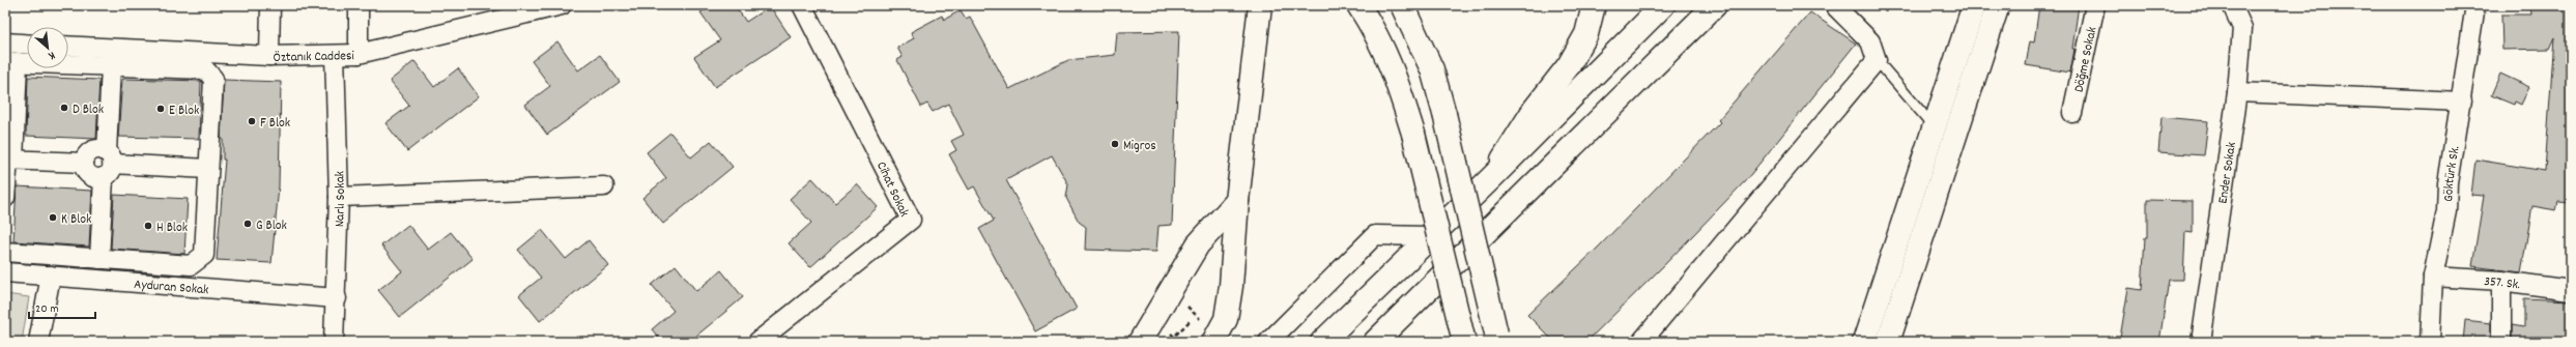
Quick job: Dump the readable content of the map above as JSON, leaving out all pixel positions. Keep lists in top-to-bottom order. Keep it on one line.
{"streets":{"street":["Öztanık Caddesi","Döğme Sokak","Ender Sokak","Göktürk Sk.","Cihat Sokak","Narlı Sokak","357. Sk.","Ayduran Sokak"]},"crossings":[["Öztanık Caddesi","Narlı Sokak"],["Göktürk Sk.","357. Sk."],["Narlı Sokak","Ayduran Sokak"]],"places":["D Blok","E Blok","F Blok","Migros","K Blok","G Blok","H Blok"],"scale_bar":"20 m","north":"bottom right"}
